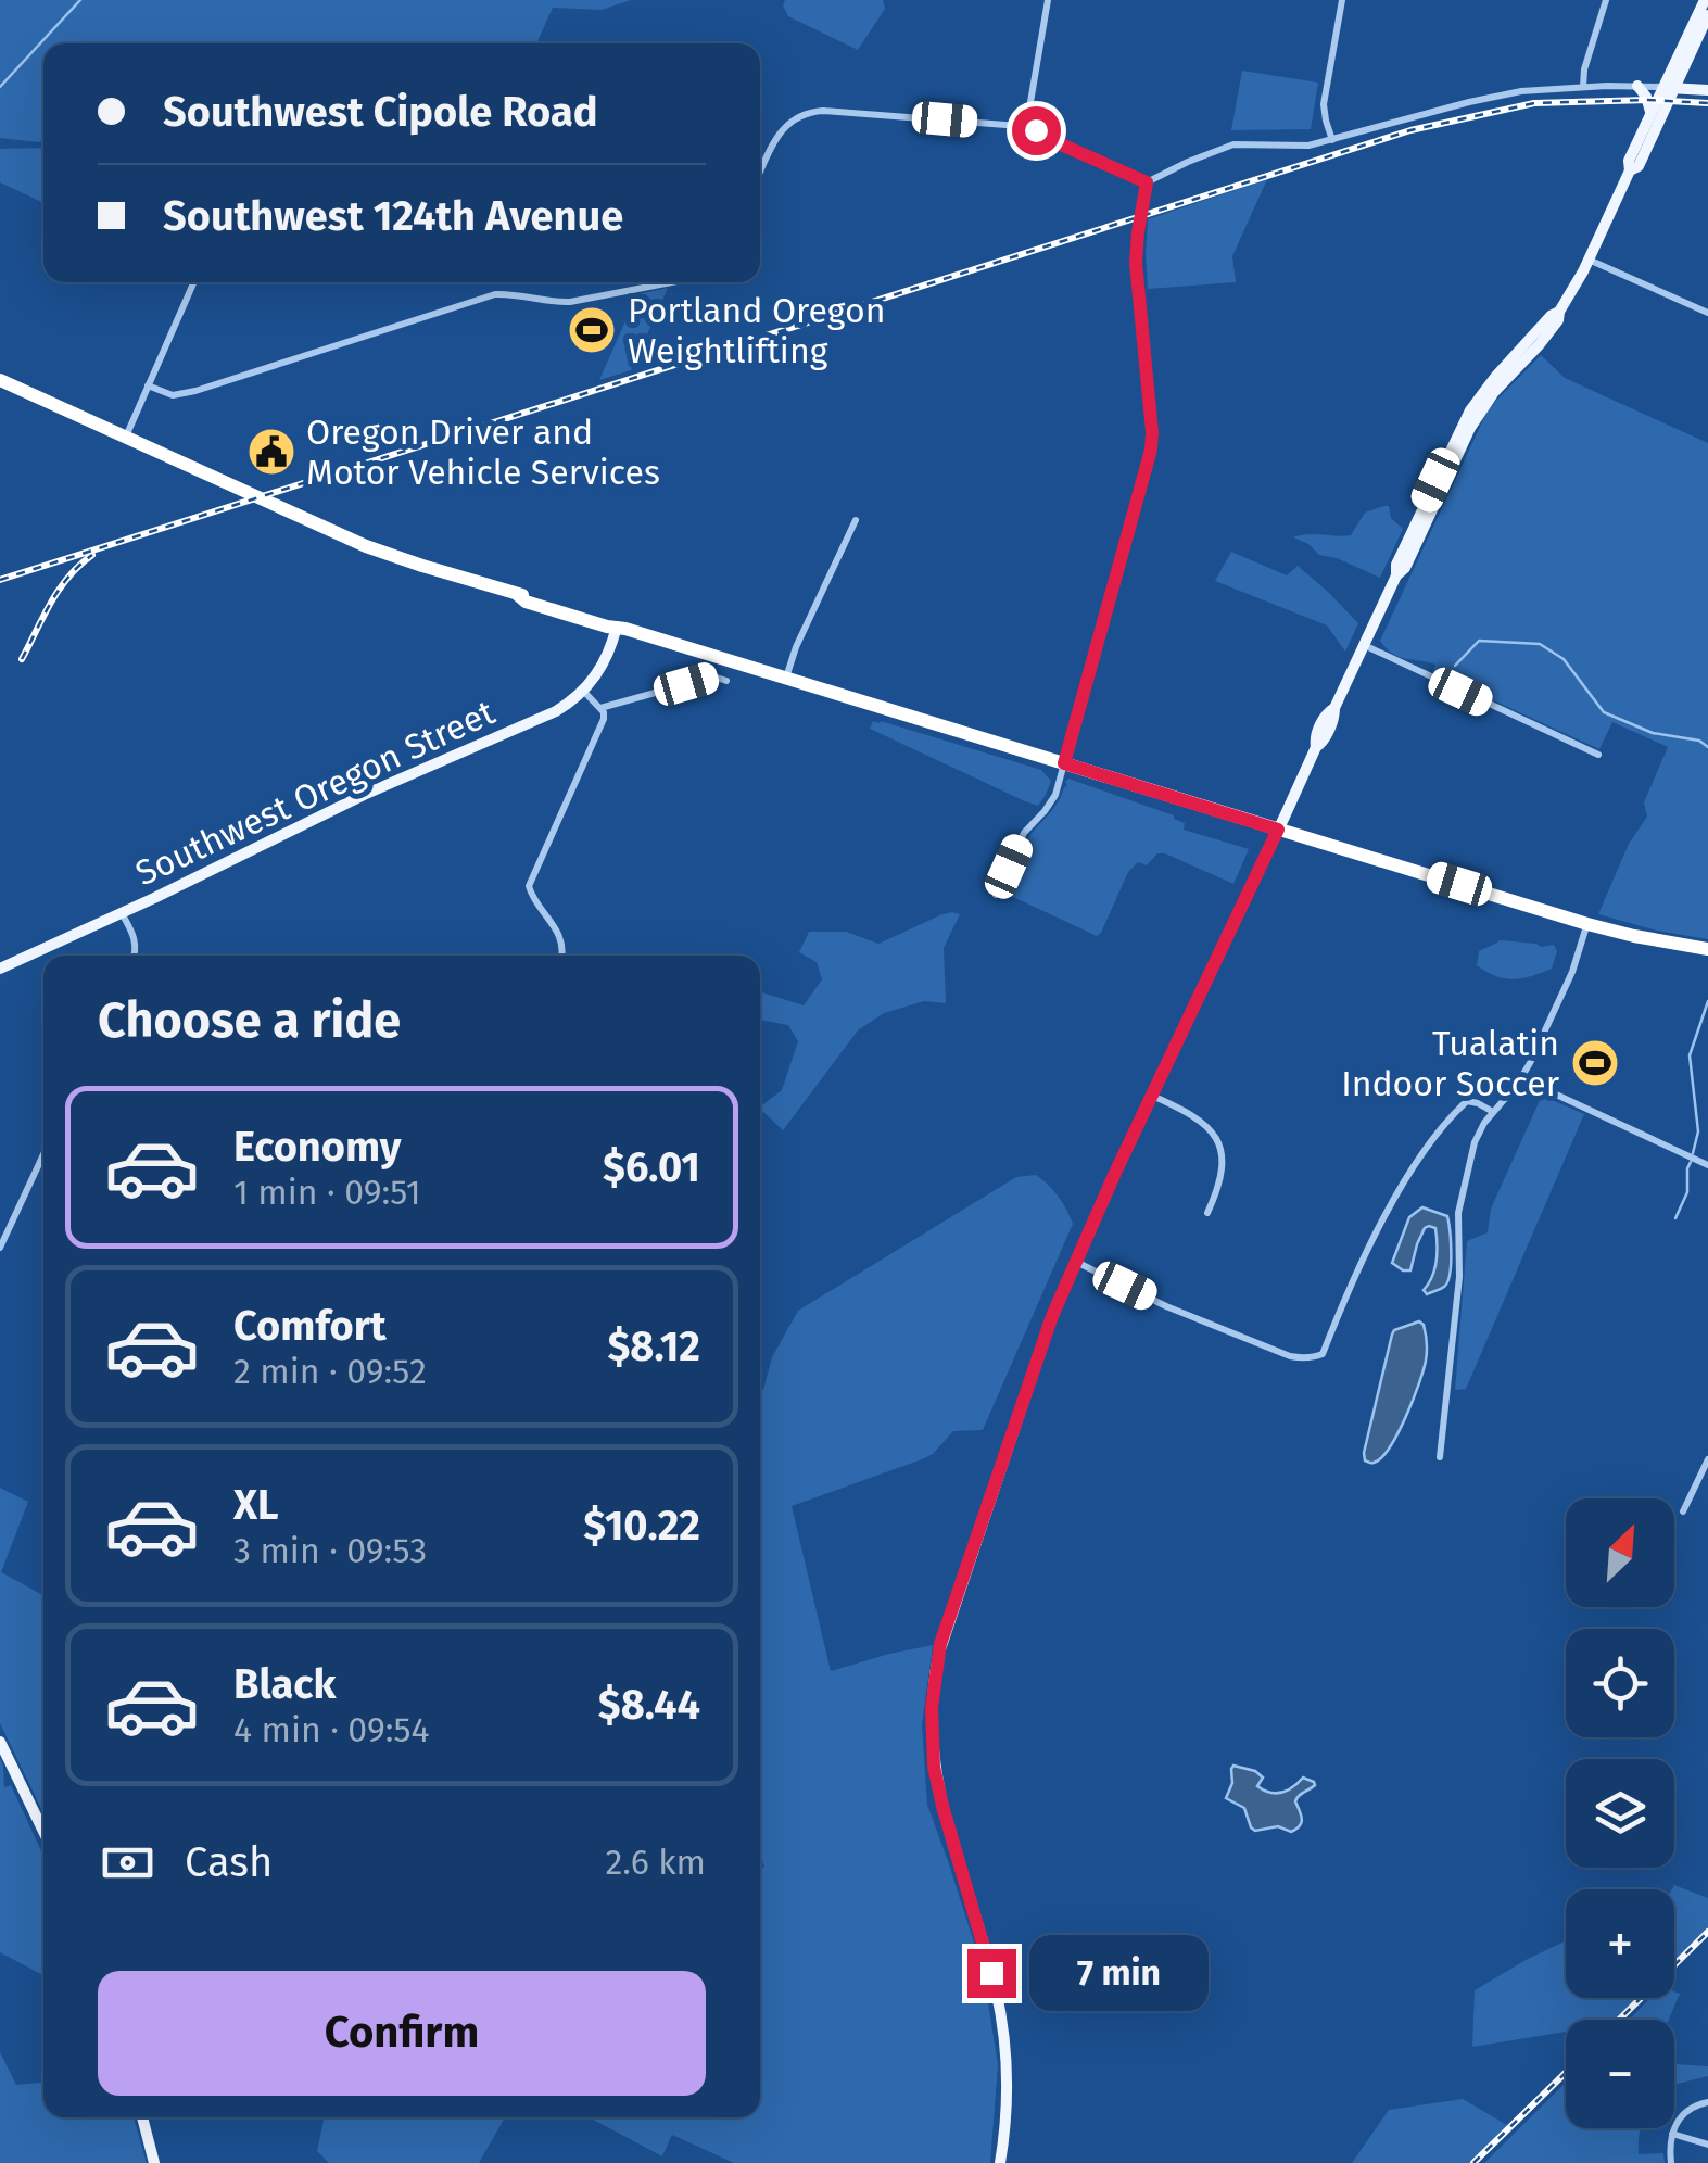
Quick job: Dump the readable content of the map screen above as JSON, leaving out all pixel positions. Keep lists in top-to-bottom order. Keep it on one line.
{"streets":{"main road":["Southwest Oregon Street"]},"places":{"sports":["Portland Oregon Weightlifting","Tualatin Indoor Soccer"],"public building":["Oregon Driver and Motor Vehicle Services"]},"north":"top right","page":{"banner":["Southwest Cipole Road","Southwest 124th Avenue"],"heading":"Choose a ride","list":[{"name":"Economy","note":"1 min · 09:51","value":"$6.01"},{"name":"Comfort","note":"2 min · 09:52","value":"$8.12"},{"name":"XL","note":"3 min · 09:53","value":"$10.22"},{"name":"Black","note":"4 min · 09:54","value":"$8.44"}],"map_buttons":["+","−"],"pay":["Cash","2.6 km"],"bubble":"7 min","buttons":"Confirm"}}
